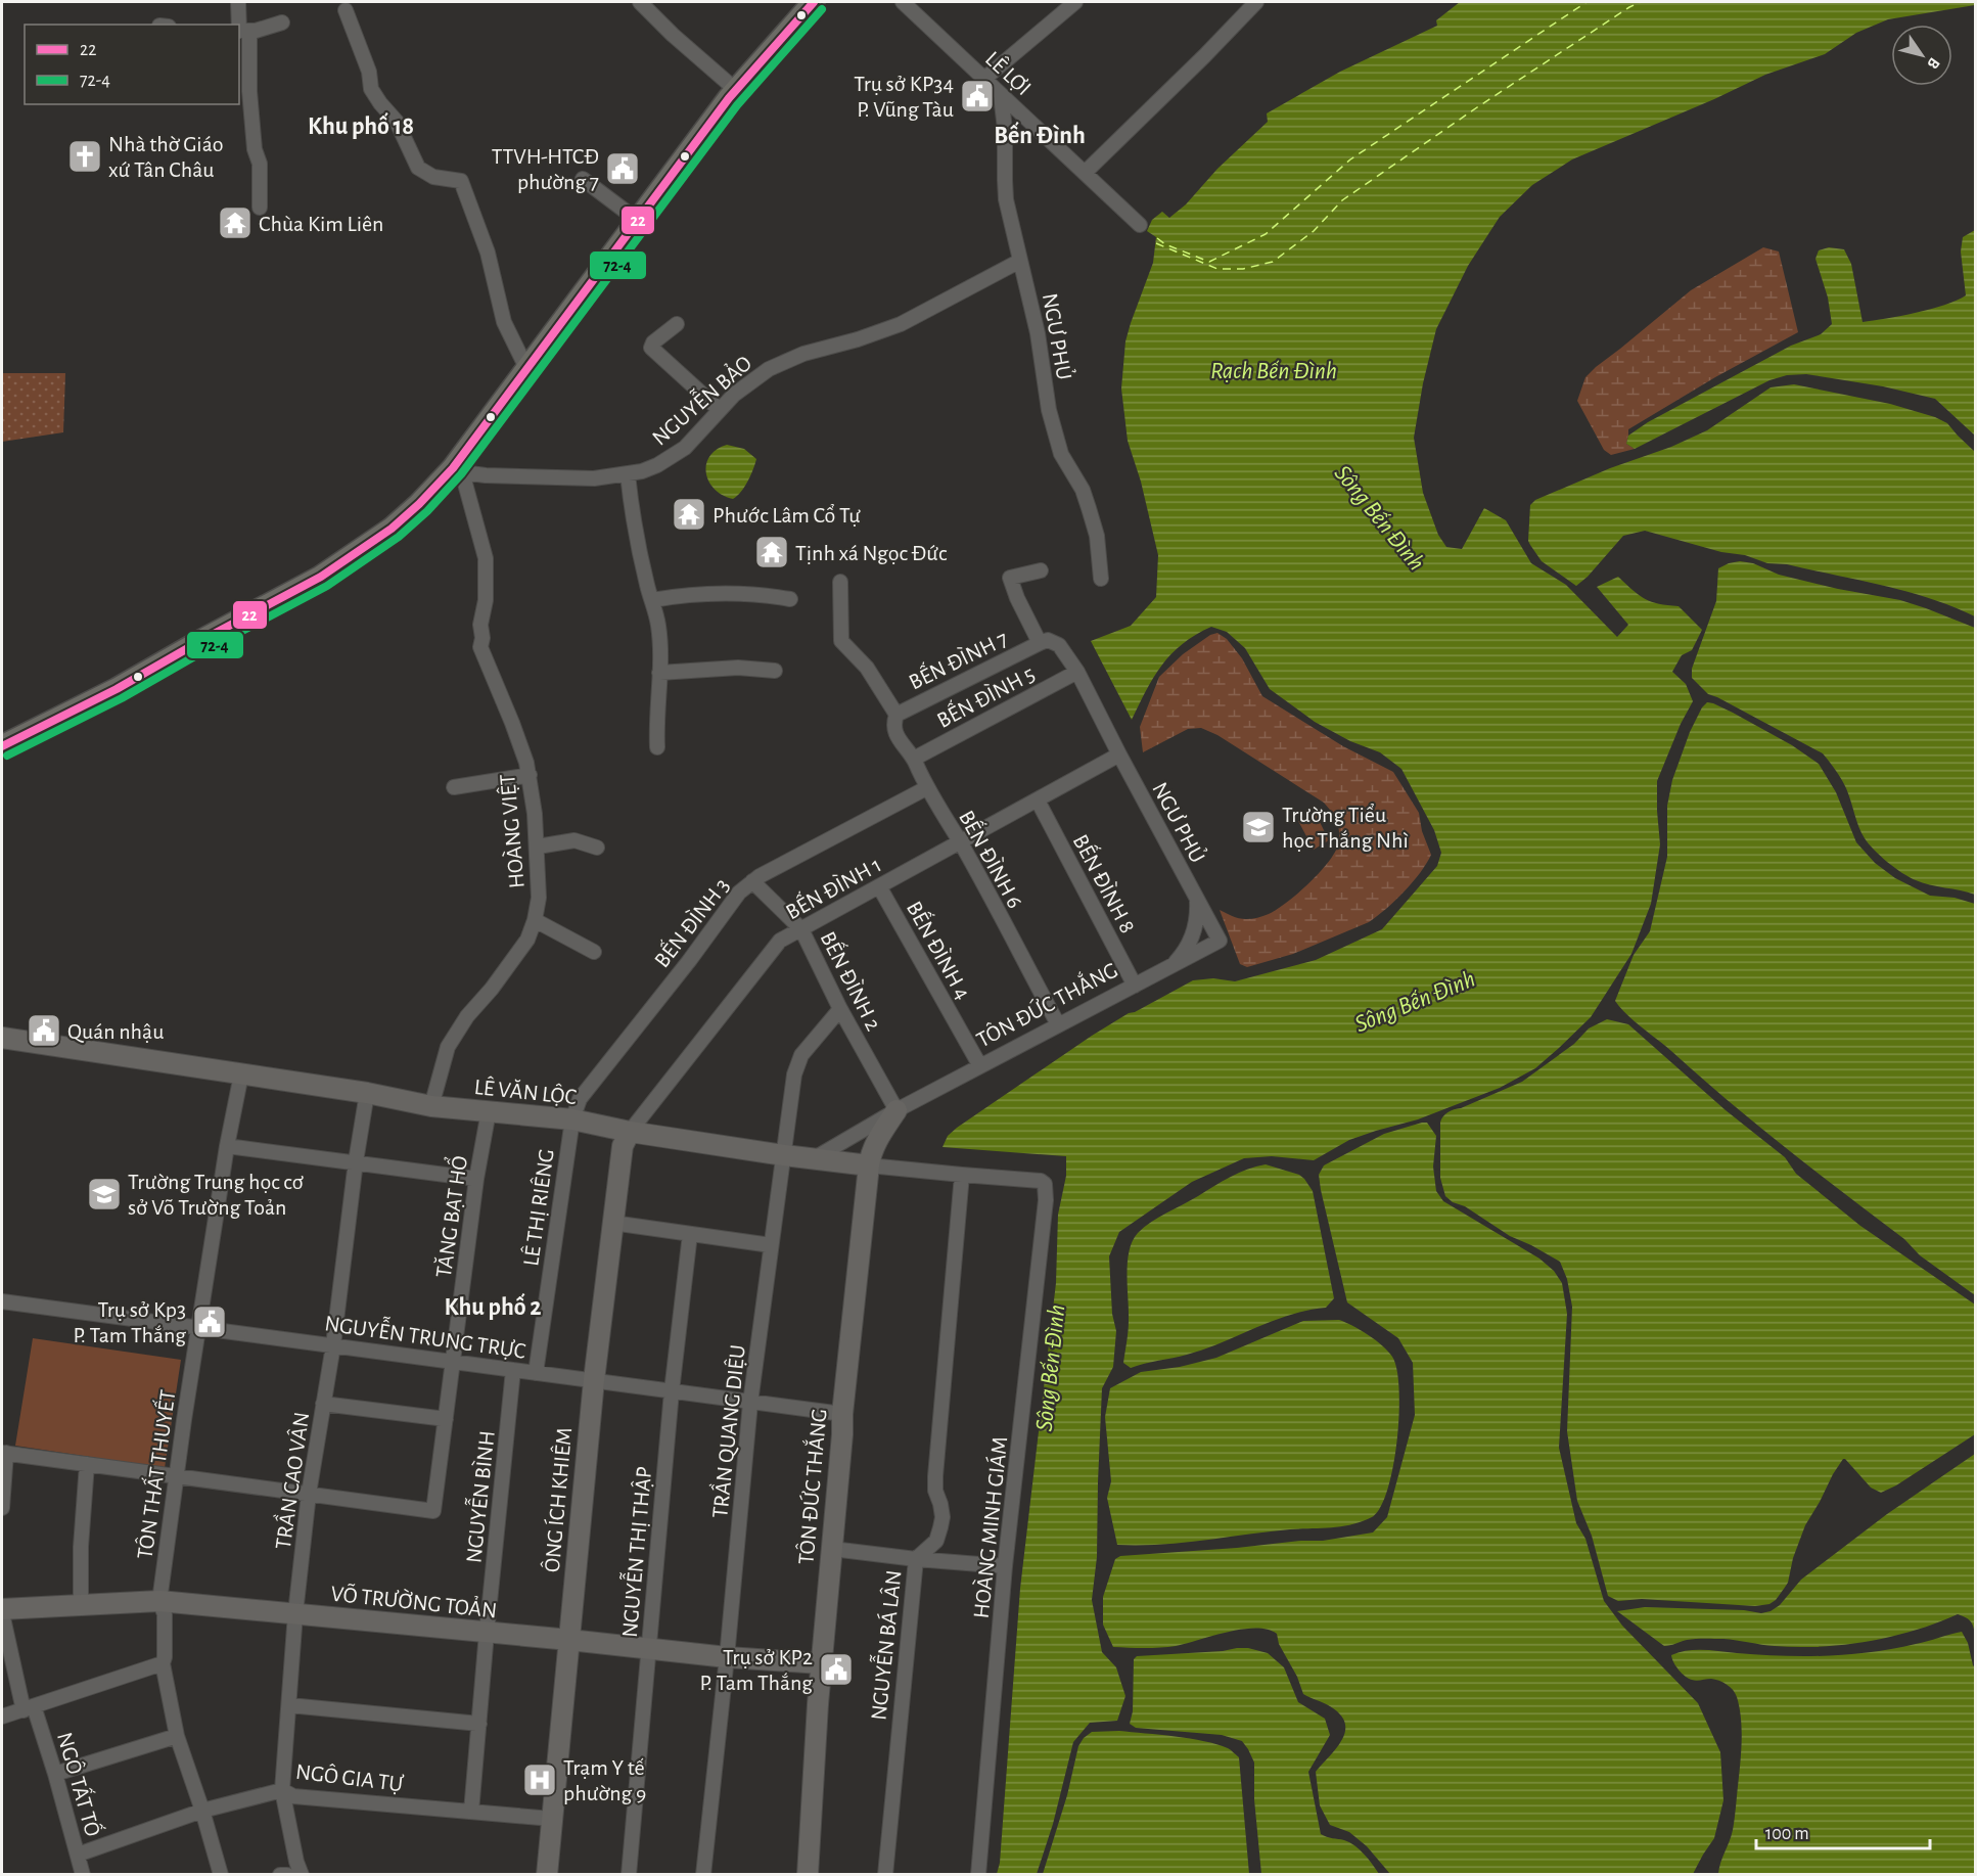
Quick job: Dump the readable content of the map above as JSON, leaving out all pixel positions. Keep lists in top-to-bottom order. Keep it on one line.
{"streets":{"street":["LÊ LỢI","NGƯ PHỦ","NGUYỄN BẢO","BẾN ĐÌNH 7","BẾN ĐÌNH 5","HOÀNG VIỆT","BẾN ĐÌNH 6","BẾN ĐÌNH 8","BẾN ĐÌNH 1","BẾN ĐÌNH 3","BẾN ĐÌNH 4","BẾN ĐÌNH 2","TÔN ĐỨC THẮNG","LÊ VĂN LỘC","LÊ THỊ RIÊNG","TĂNG BẠT HỔ","NGUYỄN TRUNG TRỰC","TRẦN QUANG DIỆU","TÔN THẤT THUYẾT","TRẦN CAO VÂN","NGUYỄN BÌNH","ÔNG ÍCH KHIÊM","HOÀNG MINH GIÁM","NGUYỄN THỊ THẬP","VÕ TRƯỜNG TOẢN","NGUYỄN BÁ LÂN","NGÔ GIA TỰ","NGÔ TẤT TỐ"]},"crossings":[["LÊ LỢI","NGƯ PHỦ"],["NGƯ PHỦ","NGUYỄN BẢO"],["NGƯ PHỦ","BẾN ĐÌNH 7"],["NGƯ PHỦ","BẾN ĐÌNH 5"],["NGƯ PHỦ","BẾN ĐÌNH 1"],["NGƯ PHỦ","TÔN ĐỨC THẮNG"],["NGUYỄN BẢO","HOÀNG VIỆT"],["BẾN ĐÌNH 7","BẾN ĐÌNH 6"],["BẾN ĐÌNH 5","BẾN ĐÌNH 6"],["HOÀNG VIỆT","LÊ VĂN LỘC"],["BẾN ĐÌNH 6","BẾN ĐÌNH 1"],["BẾN ĐÌNH 6","BẾN ĐÌNH 3"],["BẾN ĐÌNH 6","TÔN ĐỨC THẮNG"],["BẾN ĐÌNH 8","BẾN ĐÌNH 1"],["BẾN ĐÌNH 8","TÔN ĐỨC THẮNG"],["BẾN ĐÌNH 1","BẾN ĐÌNH 4"],["BẾN ĐÌNH 1","BẾN ĐÌNH 2"],["BẾN ĐÌNH 1","LÊ VĂN LỘC"],["BẾN ĐÌNH 1","ÔNG ÍCH KHIÊM"],["BẾN ĐÌNH 3","BẾN ĐÌNH 2"],["BẾN ĐÌNH 3","LÊ VĂN LỘC"],["BẾN ĐÌNH 3","LÊ THỊ RIÊNG"],["BẾN ĐÌNH 4","TÔN ĐỨC THẮNG"],["BẾN ĐÌNH 2","TÔN ĐỨC THẮNG"],["BẾN ĐÌNH 2","TRẦN QUANG DIỆU"],["TÔN ĐỨC THẮNG","LÊ VĂN LỘC"],["TÔN ĐỨC THẮNG","NGUYỄN TRUNG TRỰC"],["TÔN ĐỨC THẮNG","VÕ TRƯỜNG TOẢN"],["LÊ VĂN LỘC","LÊ THỊ RIÊNG"],["LÊ VĂN LỘC","TĂNG BẠT HỔ"],["LÊ VĂN LỘC","TRẦN QUANG DIỆU"],["LÊ VĂN LỘC","TÔN THẤT THUYẾT"],["LÊ VĂN LỘC","TRẦN CAO VÂN"],["LÊ VĂN LỘC","ÔNG ÍCH KHIÊM"],["LÊ VĂN LỘC","HOÀNG MINH GIÁM"],["LÊ VĂN LỘC","NGUYỄN BÁ LÂN"],["LÊ THỊ RIÊNG","NGUYỄN TRUNG TRỰC"],["TĂNG BẠT HỔ","NGUYỄN TRUNG TRỰC"],["TĂNG BẠT HỔ","TRẦN CAO VÂN"],["NGUYỄN TRUNG TRỰC","TRẦN QUANG DIỆU"],["NGUYỄN TRUNG TRỰC","TÔN THẤT THUYẾT"],["NGUYỄN TRUNG TRỰC","TRẦN CAO VÂN"],["NGUYỄN TRUNG TRỰC","NGUYỄN BÌNH"],["NGUYỄN TRUNG TRỰC","ÔNG ÍCH KHIÊM"],["NGUYỄN TRUNG TRỰC","NGUYỄN THỊ THẬP"],["TRẦN QUANG DIỆU","VÕ TRƯỜNG TOẢN"],["TÔN THẤT THUYẾT","VÕ TRƯỜNG TOẢN"],["TÔN THẤT THUYẾT","NGÔ GIA TỰ"],["TRẦN CAO VÂN","VÕ TRƯỜNG TOẢN"],["TRẦN CAO VÂN","NGÔ GIA TỰ"],["NGUYỄN BÌNH","VÕ TRƯỜNG TOẢN"],["NGUYỄN BÌNH","NGÔ GIA TỰ"],["ÔNG ÍCH KHIÊM","VÕ TRƯỜNG TOẢN"],["ÔNG ÍCH KHIÊM","NGÔ GIA TỰ"],["NGUYỄN THỊ THẬP","VÕ TRƯỜNG TOẢN"],["VÕ TRƯỜNG TOẢN","NGÔ TẤT TỐ"],["NGÔ GIA TỰ","NGÔ TẤT TỐ"]],"districts":["Khu phố 18","Bến Đình","Khu phố 2"],"water":["Rạch Bến Đình","Sông Bến Đình"],"places":{"public building":["Trụ sở KP34 P. Vũng Tàu","TTVH-HTCĐ phường 7","Quán nhậu","Trụ sở Kp3 P. Tam Thắng","Trụ sở KP2 P. Tam Thắng"],"church":["Nhà thờ Giáo xứ Tân Châu"],"temple":["Chùa Kim Liên","Phước Lâm Cổ Tự","Tịnh xá Ngọc Đức"],"school or university":["Trường Tiểu học Thắng Nhì","Trường Trung học cơ sở Võ Trường Toản"],"hospital":["Trạm Y tế phường 9"]},"lines":["transit line 22","transit line 72-4"],"legend":["22","72-4"],"scale_bar":"100 m","north":"bottom right"}
